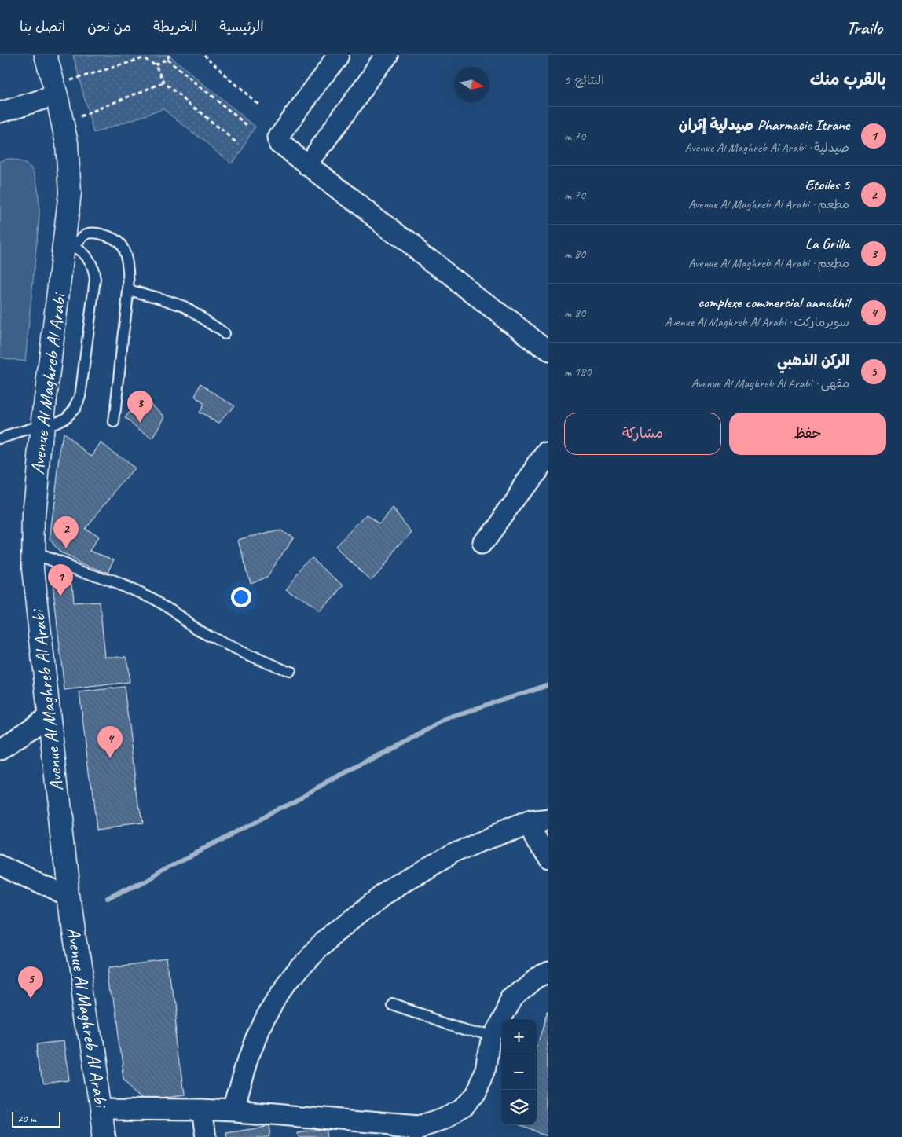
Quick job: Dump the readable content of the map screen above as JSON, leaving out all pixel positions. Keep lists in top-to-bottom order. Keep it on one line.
{"streets":{"main road":["Avenue Al Maghreb Al Arabi"]},"scale_bar":"20 m","north":"right","page":{"header":"Trailo","nav":["الرئيسية","الخريطة","من نحن","اتصل بنا"],"heading":["بالقرب منك","النتائج: 5"],"list":[{"mark":"1","name":"Pharmacie Itrane صيدلية إثران","note":"صيدلية · Avenue Al Maghreb Al Arabi","value":"70 m"},{"mark":"2","name":"Etoiles 5","note":"مطعم · Avenue Al Maghreb Al Arabi","value":"70 m"},{"mark":"3","name":"La Grilla","note":"مطعم · Avenue Al Maghreb Al Arabi","value":"80 m"},{"mark":"4","name":"complexe commercial annakhil","note":"سوبرماركت · Avenue Al Maghreb Al Arabi","value":"80 m"},{"mark":"5","name":"الركن الذهبي","note":"مقهى · Avenue Al Maghreb Al Arabi","value":"180 m"}],"pins":["3","2","1","4","5"],"buttons":["حفظ","مشاركة"],"map_buttons":["+","−"],"scale":"20 m"}}
